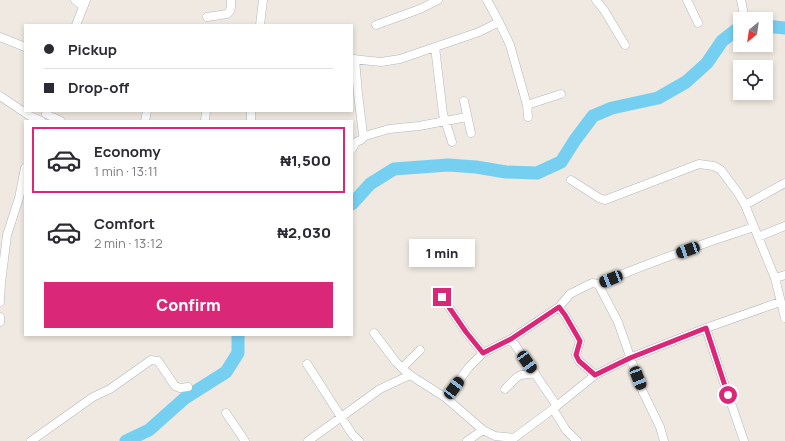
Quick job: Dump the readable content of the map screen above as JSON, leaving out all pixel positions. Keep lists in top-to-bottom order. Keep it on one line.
{"north":"bottom left","page":{"banner":["Pickup","Drop-off"],"list":[{"name":"Economy","note":"1 min · 13:11","value":"₦1,500"},{"name":"Comfort","note":"2 min · 13:12","value":"₦2,030"}],"bubble":"1 min","buttons":"Confirm"}}
